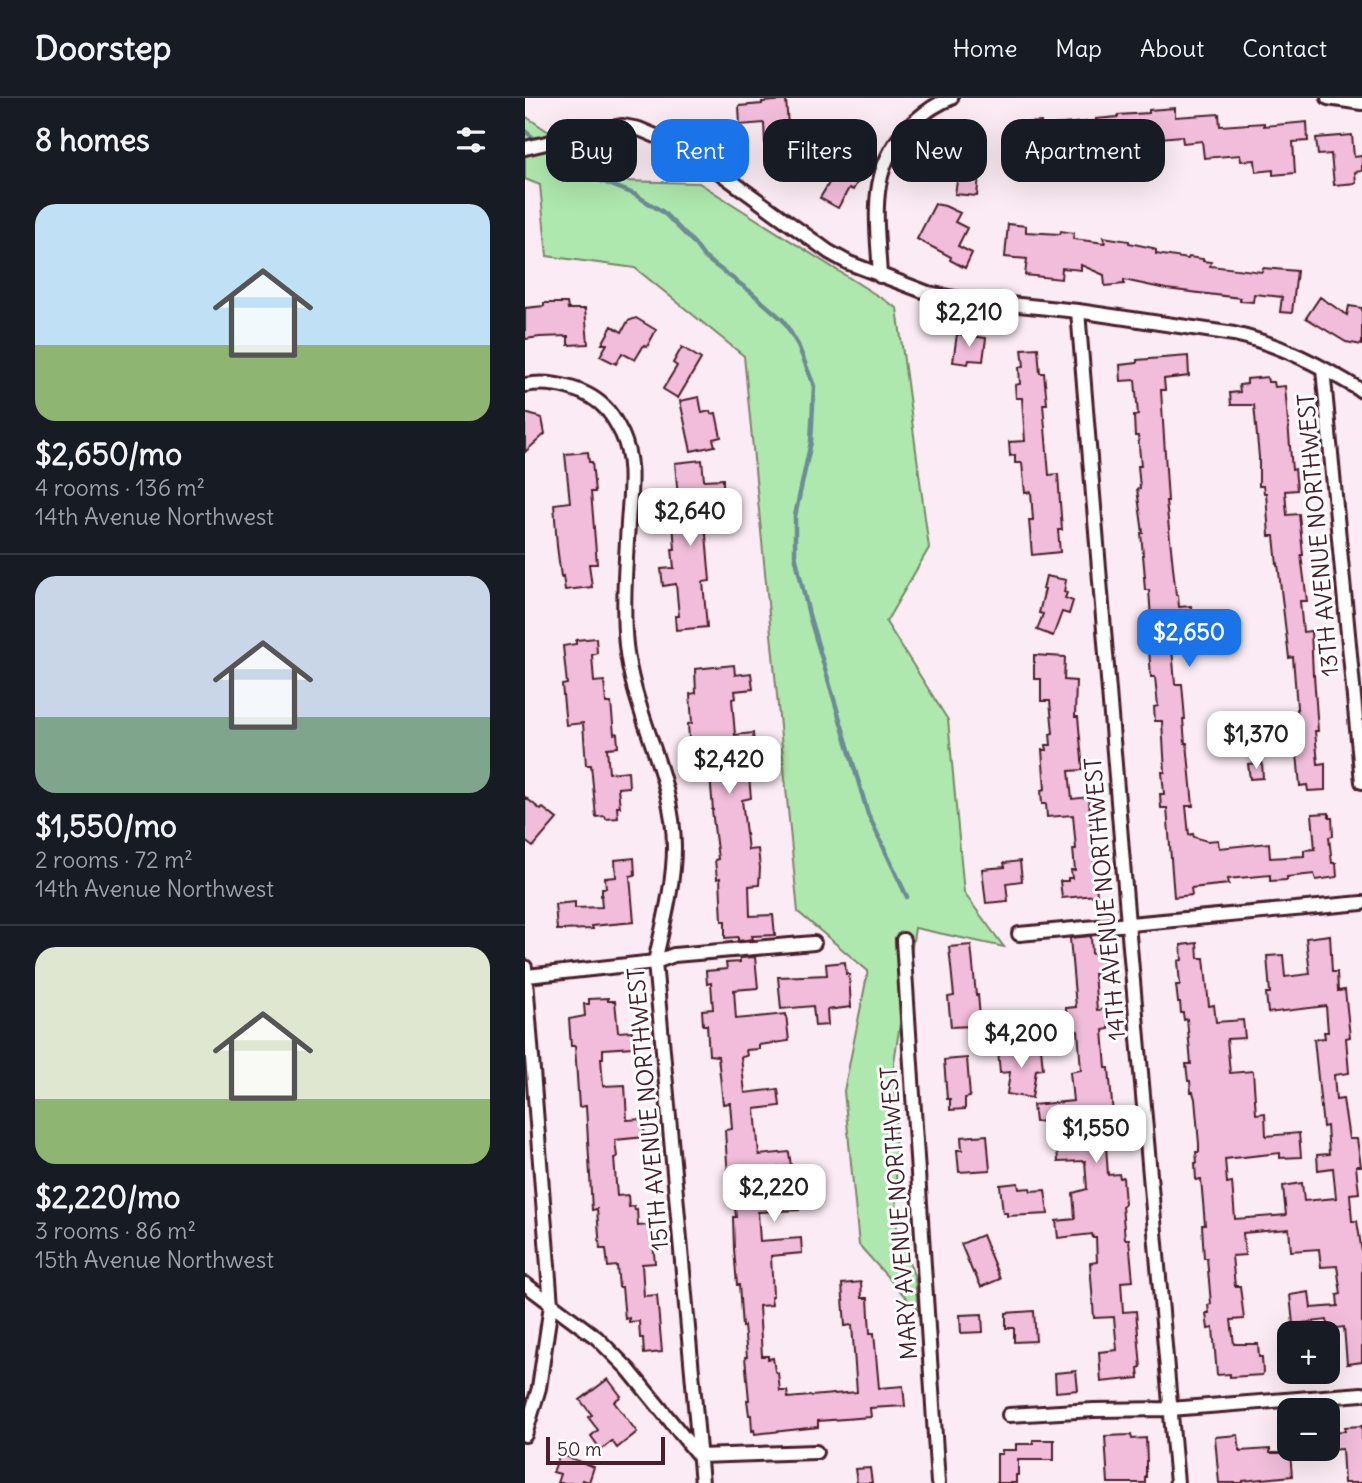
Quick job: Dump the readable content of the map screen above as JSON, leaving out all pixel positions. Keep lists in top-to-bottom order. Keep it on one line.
{"streets":{"street":["13TH AVENUE NORTHWEST","14TH AVENUE NORTHWEST","15TH AVENUE NORTHWEST","MARY AVENUE NORTHWEST"]},"scale_bar":"50 m","page":{"header":"Doorstep","nav":["Home","Map","About","Contact"],"heading":"8 homes","chip":["Buy","Rent","Filters","New","Apartment"],"list":[{"name":"$2,650/mo","note":"4 rooms · 136 m² · 14th Avenue Northwest"},{"name":"$1,550/mo","note":"2 rooms · 72 m² · 14th Avenue Northwest"},{"name":"$2,220/mo","note":"3 rooms · 86 m² · 15th Avenue Northwest"}],"price":["$2,210","$2,640","$2,650","$1,370","$2,420","$4,200","$1,550","$2,220"],"map_buttons":["+","−"],"scale":"50 m"}}
